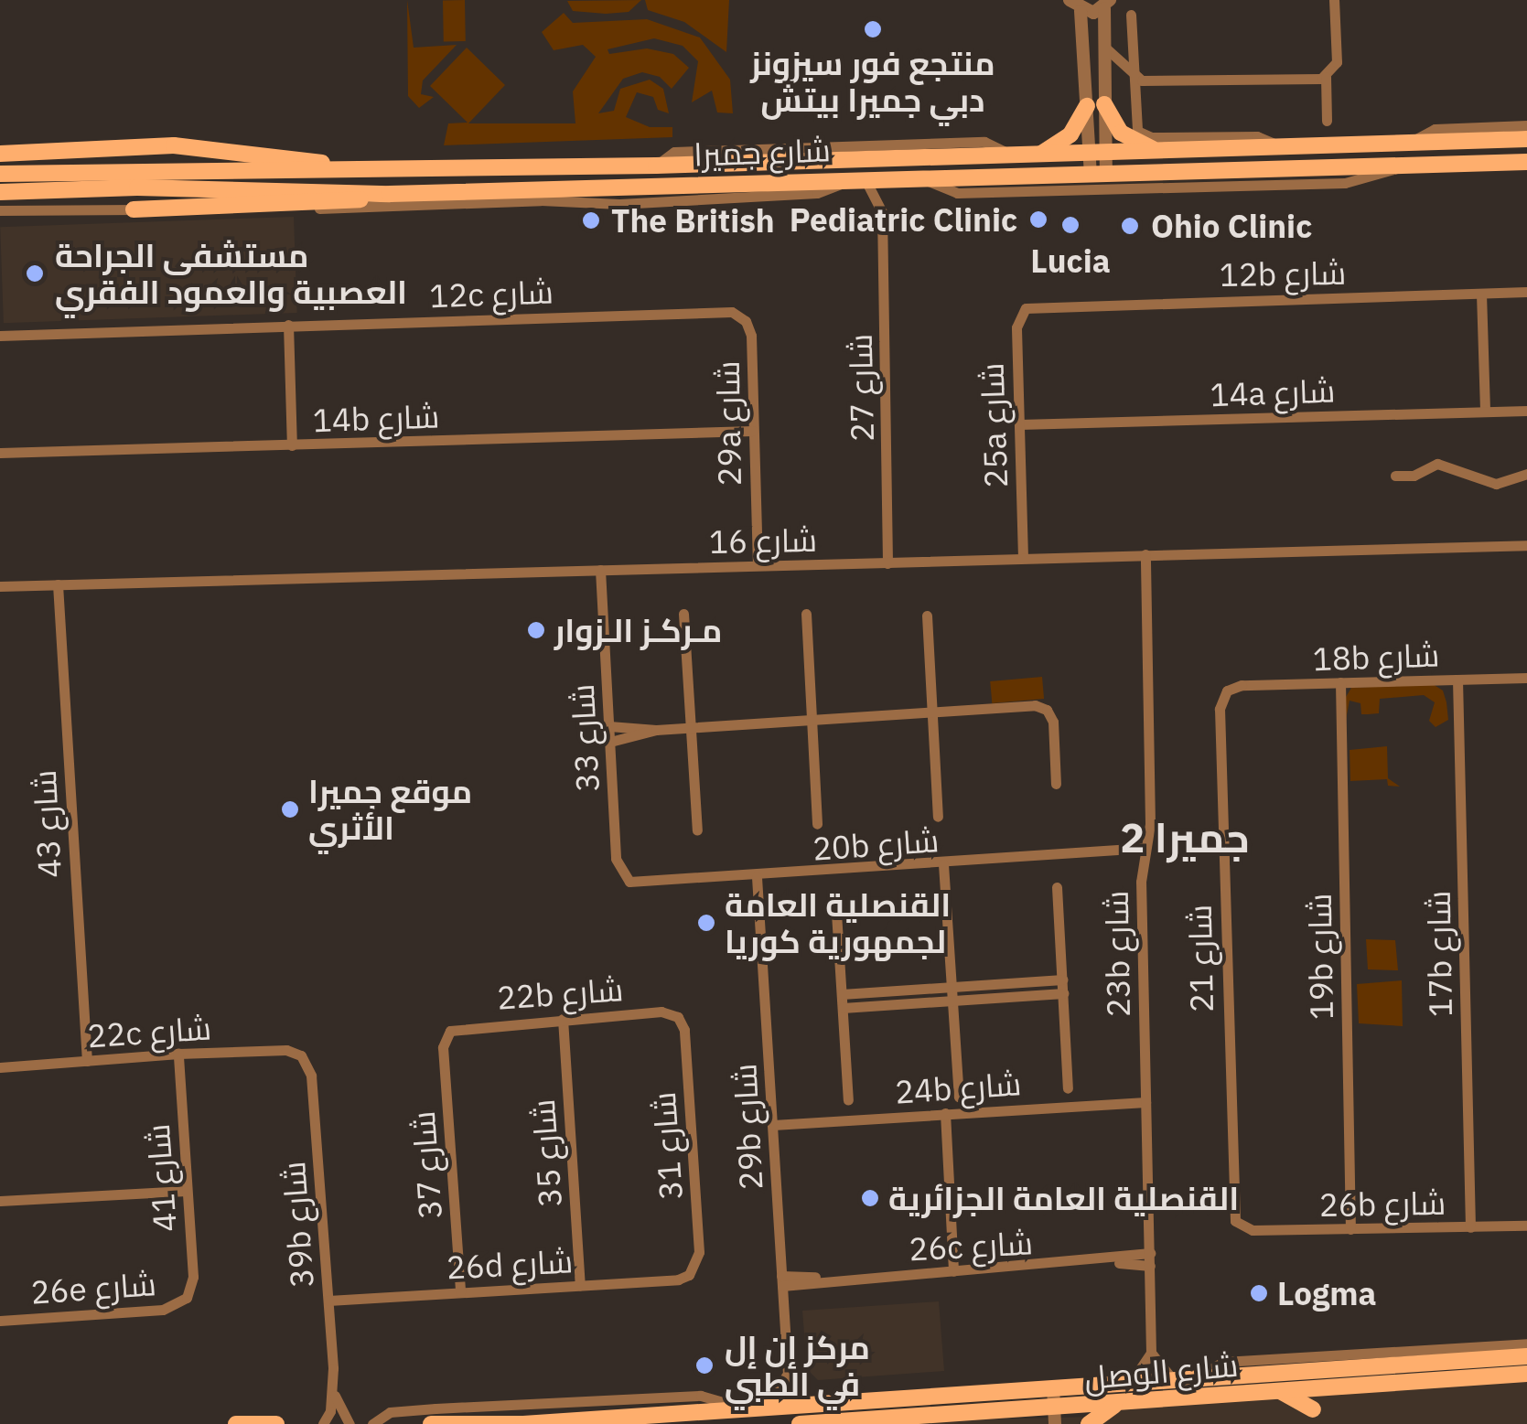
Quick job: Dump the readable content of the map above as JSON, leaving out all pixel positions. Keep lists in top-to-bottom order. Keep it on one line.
{"streets":{"main road":["شارع جميرا","شارع الوصل"],"street":["12b شارع","12c شارع","شارع 27","14a شارع","14b شارع","29a شارع","25a شارع","شارع 16","18b شارع","شارع 33","شارع 43","20b شارع","23b شارع","17b شارع","19b شارع","شارع 21","22b شارع","22c شارع","24b شارع","29b شارع","شارع 31","شارع 35","شارع 37","شارع 41","26b شارع","39b شارع","26c شارع","26d شارع","26e شارع"]},"crossings":[["شارع جميرا","شارع 27"],["12b شارع","25a شارع"],["12c شارع","29a شارع"],["شارع 27","شارع 16"],["14a شارع","25a شارع"],["14b شارع","29a شارع"],["29a شارع","شارع 16"],["25a شارع","شارع 16"],["شارع 16","شارع 33"],["شارع 16","شارع 43"],["شارع 16","23b شارع"],["18b شارع","17b شارع"],["18b شارع","19b شارع"],["18b شارع","شارع 21"],["شارع 33","20b شارع"],["شارع 43","22c شارع"],["20b شارع","23b شارع"],["20b شارع","29b شارع"],["23b شارع","24b شارع"],["23b شارع","26c شارع"],["17b شارع","26b شارع"],["19b شارع","26b شارع"],["شارع 21","26b شارع"],["22b شارع","شارع 31"],["22b شارع","شارع 35"],["22b شارع","شارع 37"],["22c شارع","شارع 41"],["22c شارع","39b شارع"],["24b شارع","29b شارع"],["29b شارع","26c شارع"],["شارع 31","26d شارع"],["شارع 35","26d شارع"],["شارع 37","26d شارع"],["شارع 41","26e شارع"],["39b شارع","26d شارع"]],"districts":["جميرا 2"],"places":["منتجع فور سيزونز دبي جميرا بيتش","Pediatric Clinic","The British","Lucia","Ohio Clinic","مستشفى الجراحة العصبية والعمود الفقري","مـركـز الـزوار","موقع جميرا الأثري","القنصلية العامة لجمهورية كوريا","القنصلية العامة الجزائرية","Logma","مركز إن إل في الطبي"]}
